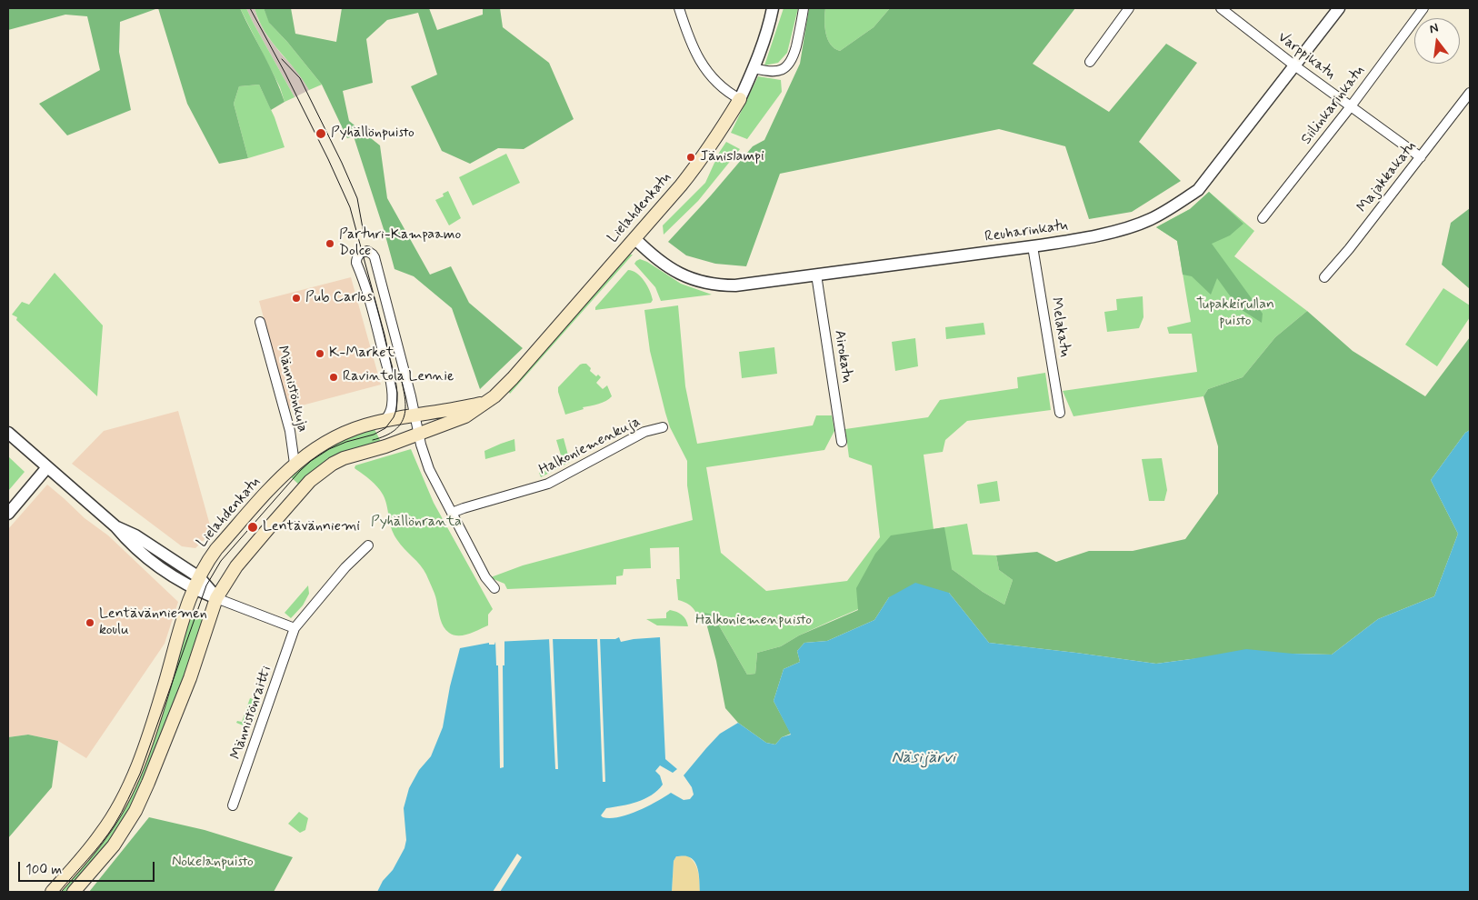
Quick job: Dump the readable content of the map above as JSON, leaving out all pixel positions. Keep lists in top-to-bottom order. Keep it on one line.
{"streets":{"main road":["Lielahdenkatu"],"street":["Varppikatu","Siilinkarinkatu","Majakkakatu","Reuharinkatu","Melakatu","Airokatu","Männistönkuja","Halkoniemenkuja","Männistönraitti"]},"crossings":[["Varppikatu","Siilinkarinkatu"],["Varppikatu","Majakkakatu"],["Varppikatu","Reuharinkatu"],["Lielahdenkatu","Reuharinkatu"],["Lielahdenkatu","Männistönkuja"],["Reuharinkatu","Melakatu"],["Reuharinkatu","Airokatu"]],"water":["Näsijärvi"],"parks":["Tupakkirullan puisto","Pyhällönranta","Halkoniemenpuisto","Nokelanpuisto"],"places":["Pyhällönpuisto","Jänislampi","Parturi-Kampaamo Dolce","Pub Carlos","K-Market","Ravintola Lennie","Lentävänniemi","Lentävänniemen koulu"],"scale_bar":"100 m","north":"top"}
